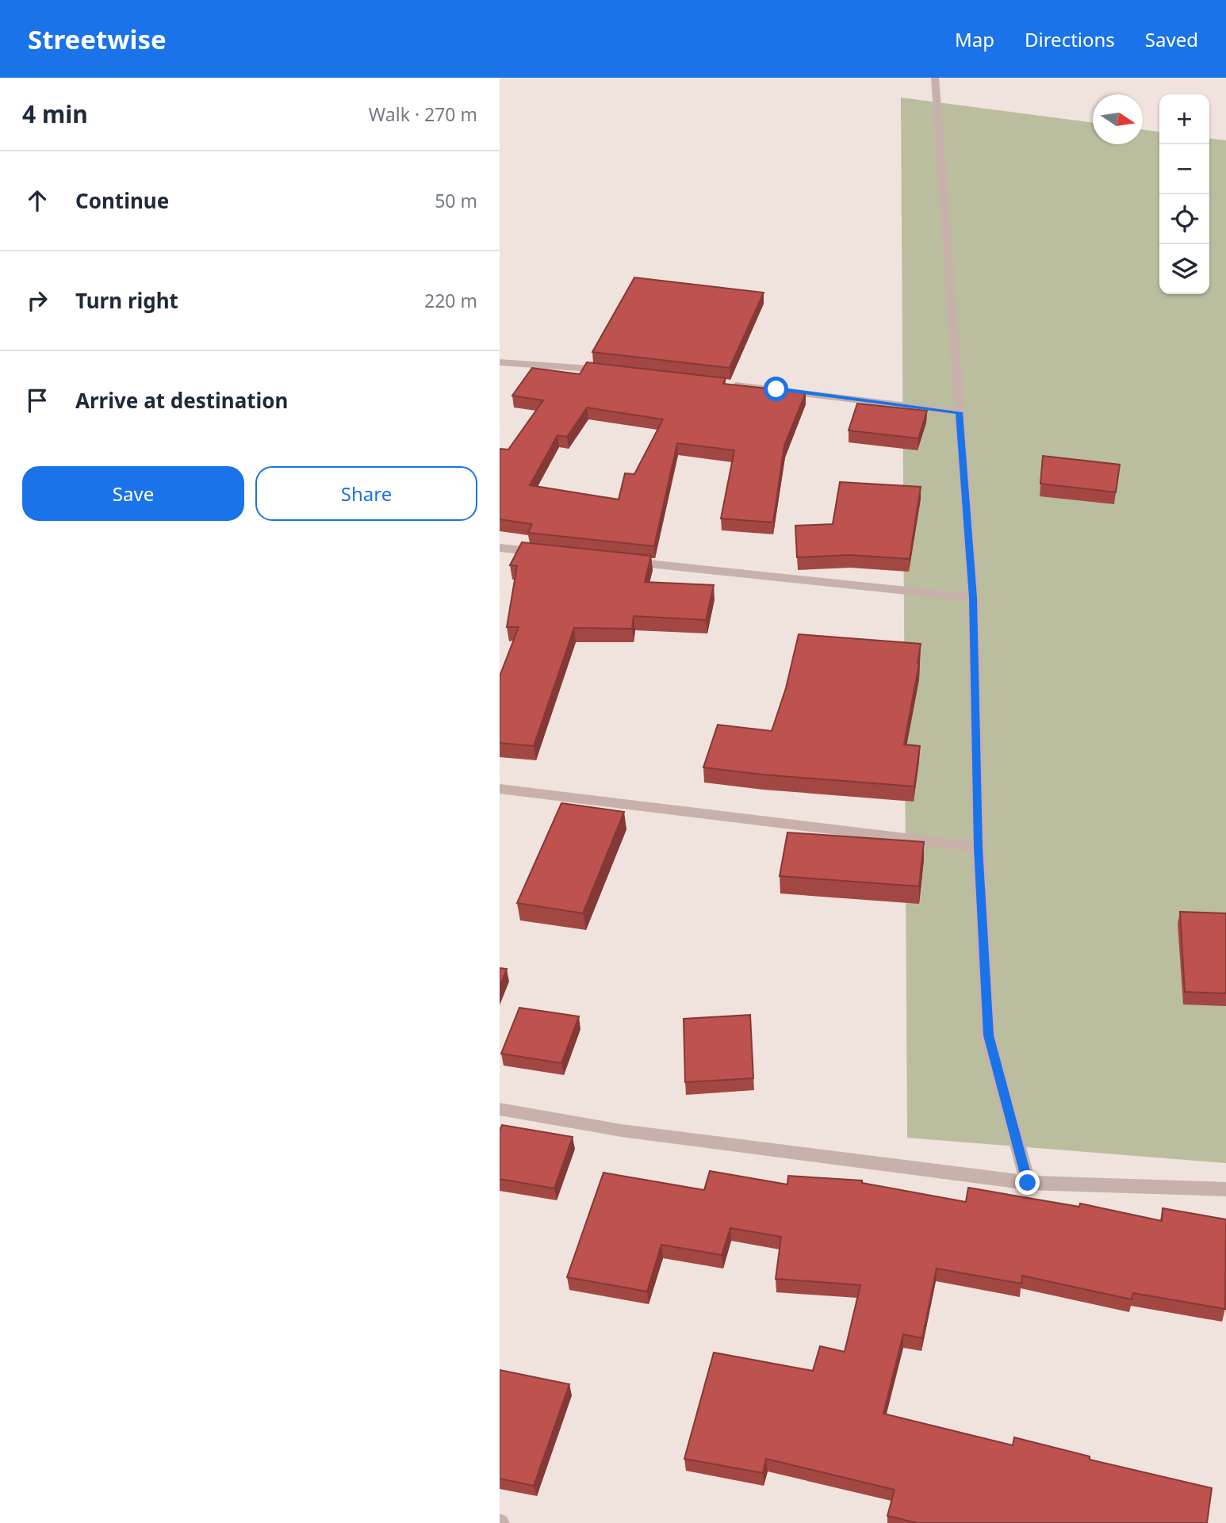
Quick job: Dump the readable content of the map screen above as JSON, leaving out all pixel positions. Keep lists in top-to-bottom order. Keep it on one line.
{"north":"right","page":{"header":"Streetwise","nav":["Map","Directions","Saved"],"heading":["4 min","Walk · 270 m"],"map_buttons":["+","−"],"list":[["Continue","50 m"],["Turn right","220 m"],"Arrive at destination"],"buttons":["Save","Share"]}}
